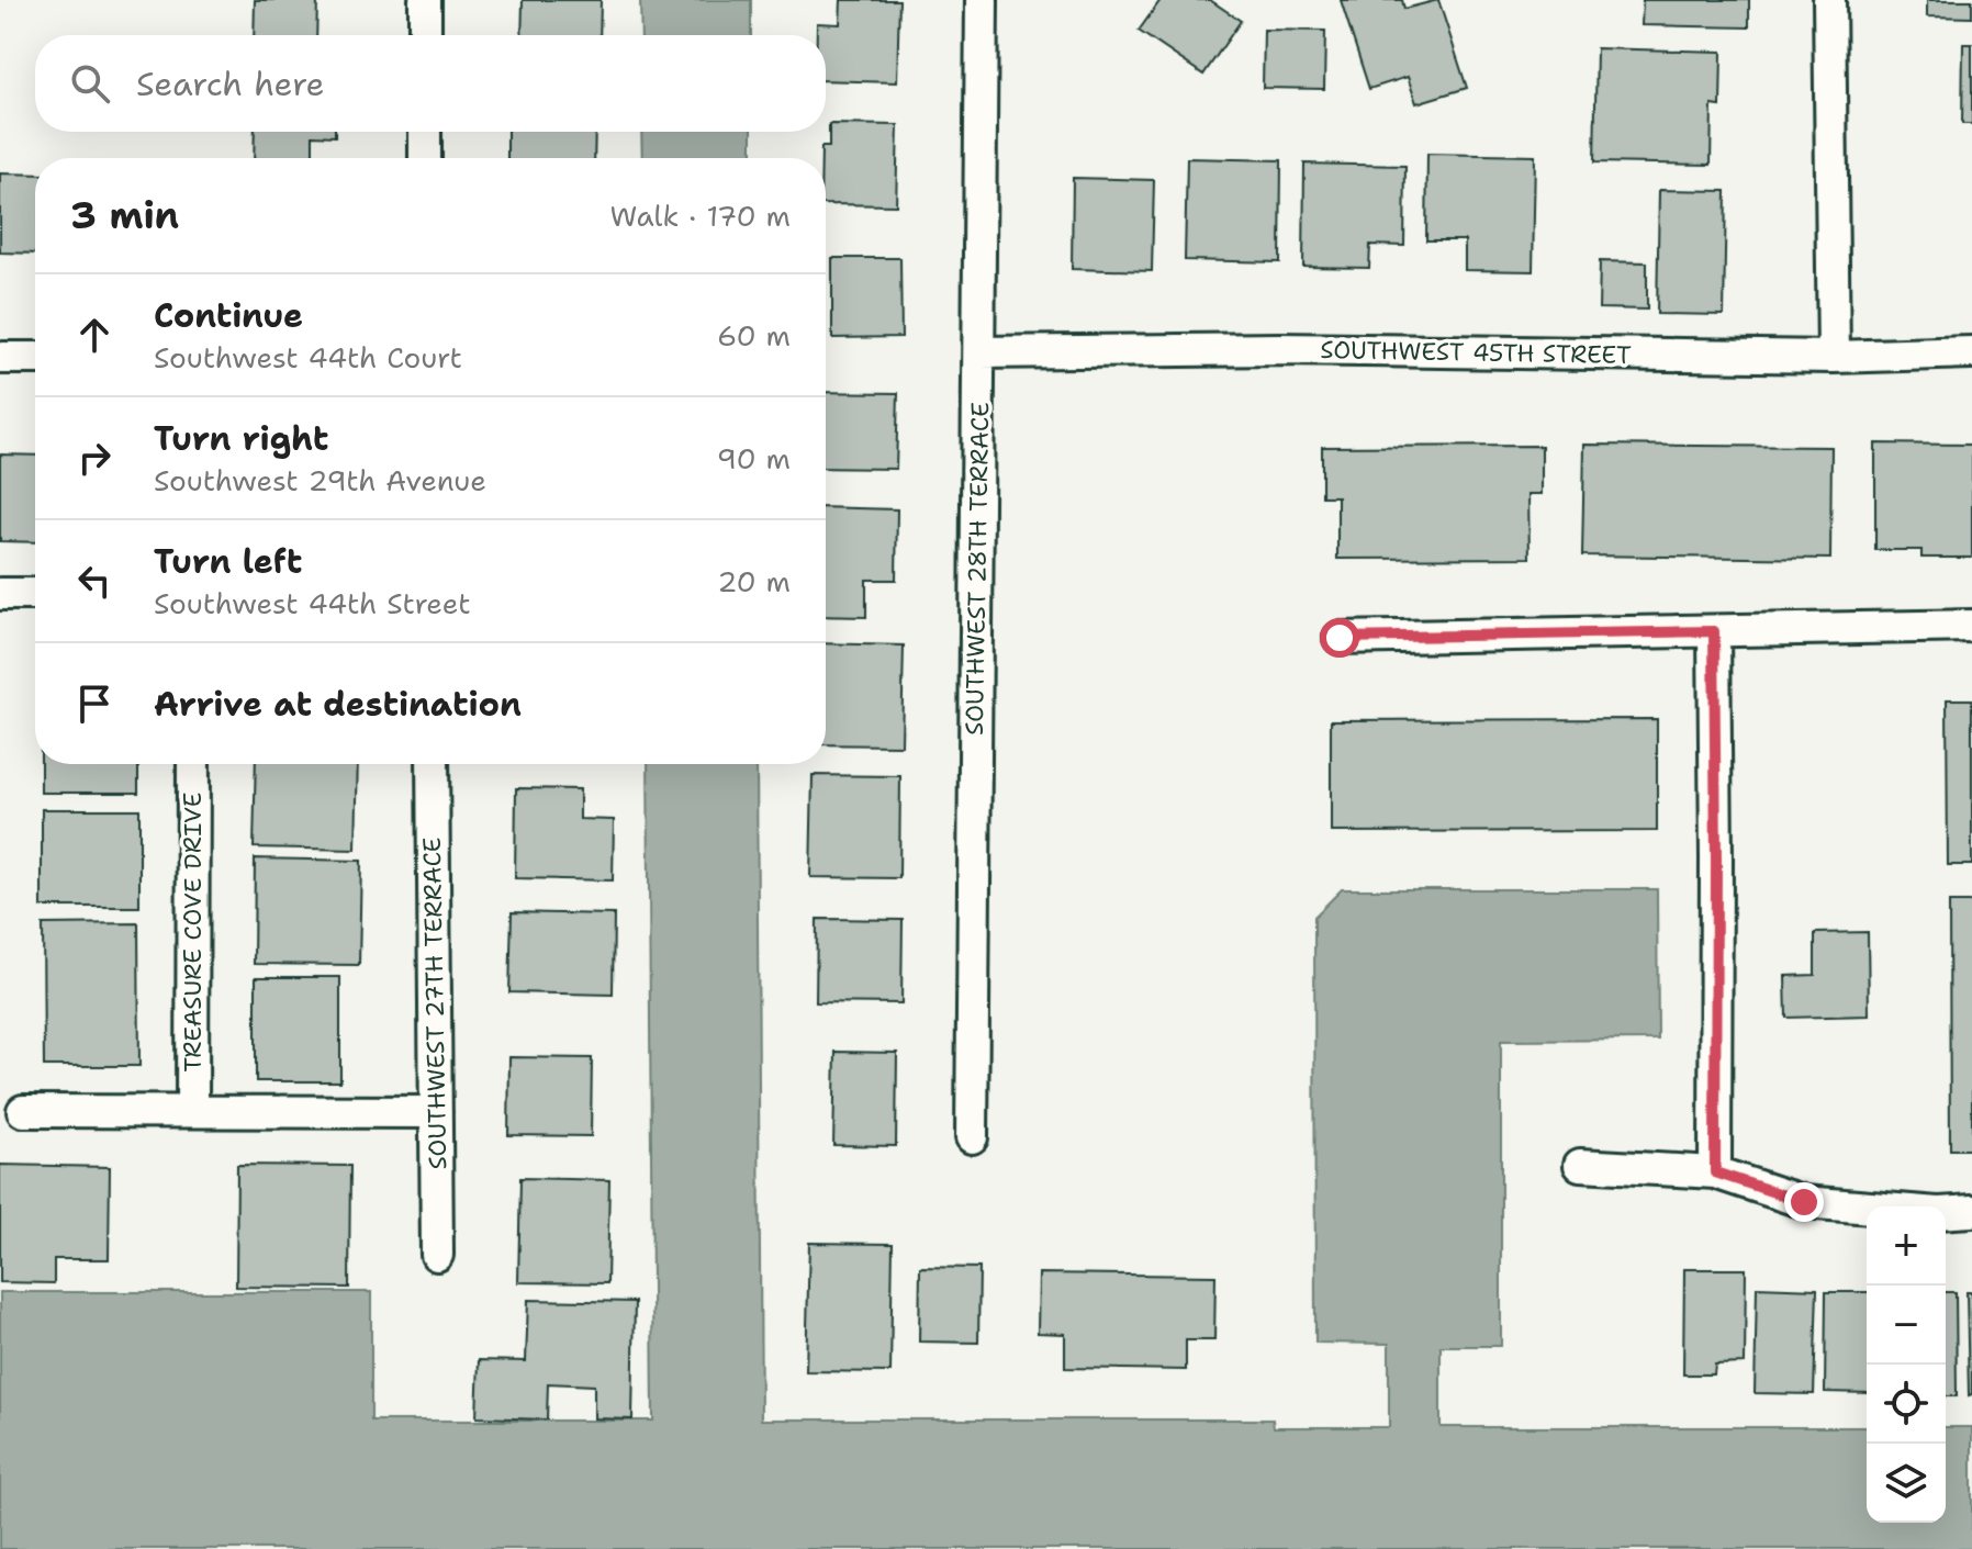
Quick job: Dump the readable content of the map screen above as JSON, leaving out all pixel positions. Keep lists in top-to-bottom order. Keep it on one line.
{"streets":{"street":["SOUTHWEST 45TH STREET","SOUTHWEST 28TH TERRACE","TREASURE COVE DRIVE","SOUTHWEST 27TH TERRACE"]},"crossings":[["SOUTHWEST 45TH STREET","SOUTHWEST 28TH TERRACE"]],"page":{"search":"Search here","heading":["3 min","Walk · 170 m"],"list":[["Continue","Southwest 44th Court","60 m"],["Turn right","Southwest 29th Avenue","90 m"],["Turn left","Southwest 44th Street","20 m"],"Arrive at destination"],"map_buttons":["+","−"]}}
